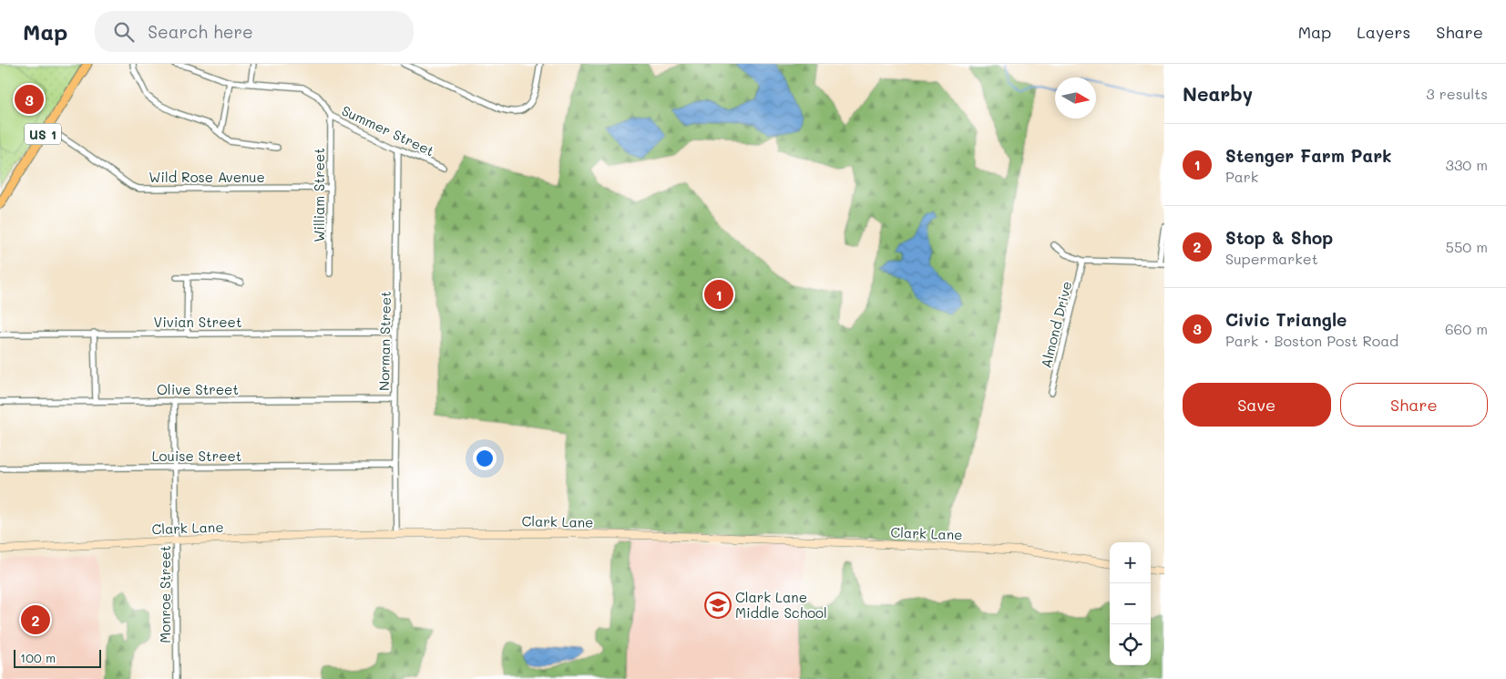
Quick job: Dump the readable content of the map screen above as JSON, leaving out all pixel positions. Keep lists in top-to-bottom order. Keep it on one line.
{"streets":{"main road":["US 1","Clark Lane"],"street":["Summer Street","Wild Rose Avenue","William Street","Vivian Street","Almond Drive","Norman Street","Olive Street","Louise Street","Monroe Street"]},"crossings":[["Summer Street","William Street"],["Summer Street","Norman Street"],["US 1","Wild Rose Avenue"],["Wild Rose Avenue","William Street"],["Vivian Street","Norman Street"],["Norman Street","Olive Street"],["Norman Street","Louise Street"],["Norman Street","Clark Lane"],["Olive Street","Monroe Street"],["Louise Street","Monroe Street"],["Clark Lane","Monroe Street"]],"places":{"school or university":["Clark Lane Middle School"]},"scale_bar":"100 m","north":"right","page":{"header":"Map","search":"Search here","nav":["Map","Layers","Share"],"heading":["Nearby","3 results"],"pins":["3","1","2"],"list":[{"mark":"1","name":"Stenger Farm Park","note":"Park","value":"330 m"},{"mark":"2","name":"Stop & Shop","note":"Supermarket","value":"550 m"},{"mark":"3","name":"Civic Triangle","note":"Park · Boston Post Road","value":"660 m"}],"buttons":["Save","Share"],"map_buttons":["+","−"],"scale":"100 m"}}
